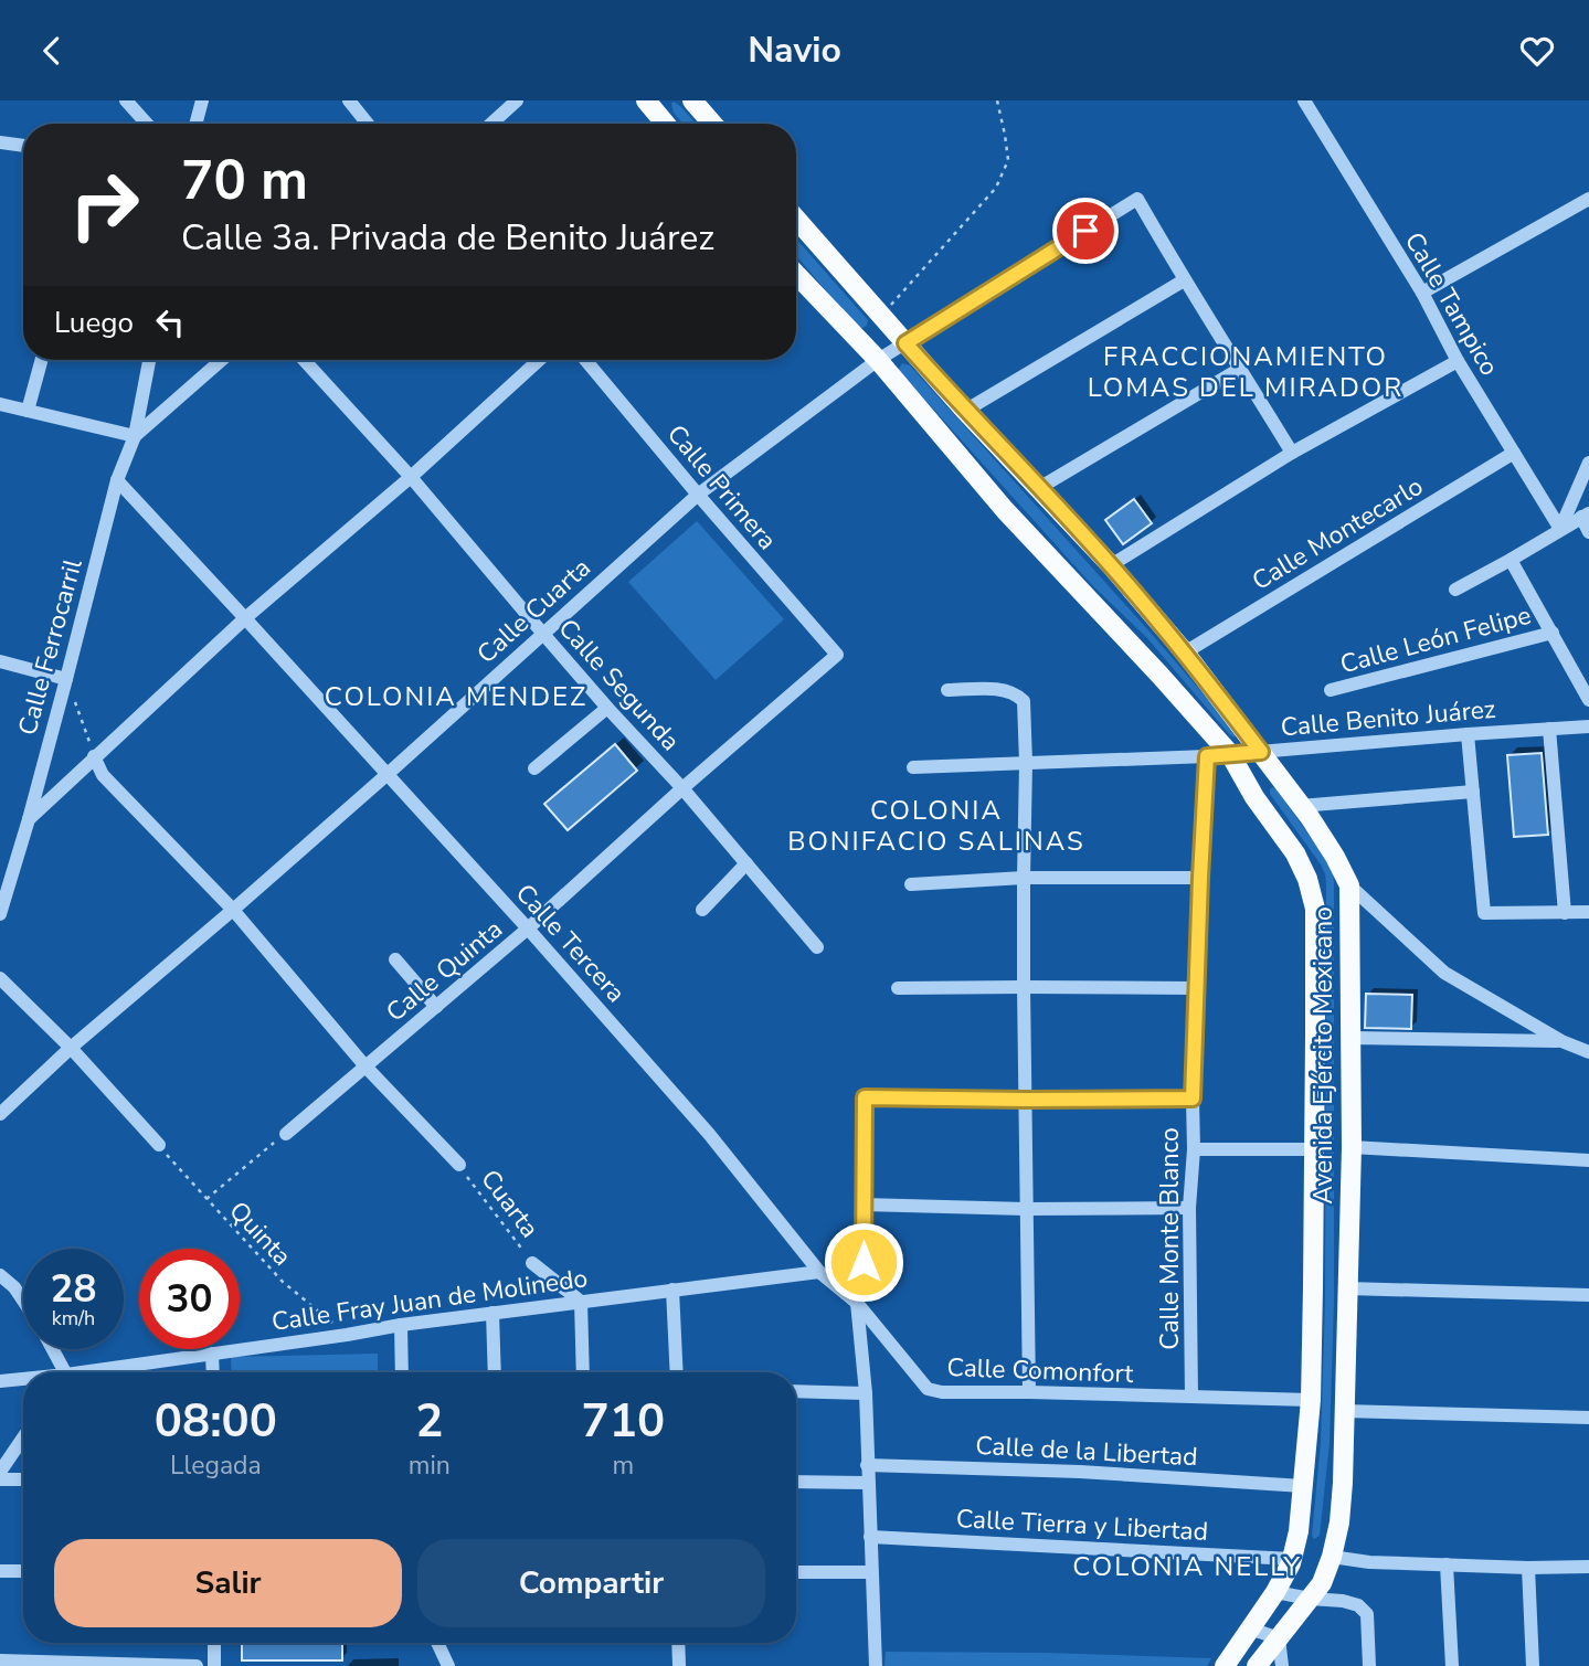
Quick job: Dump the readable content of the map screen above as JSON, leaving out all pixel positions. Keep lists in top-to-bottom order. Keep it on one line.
{"streets":{"main road":["Avenida Ejército Mexicano"],"street":["Calle Tampico","Calle Primera","Calle Montecarlo","Calle Cuarta","Calle León Felipe","Calle Ferrocarril","Calle Segunda","Calle Benito Juárez","Calle Tercera","Calle Quinta","Calle Monte Blanco","Calle Fray Juan de Molinedo","Calle Comonfort","Calle de la Libertad","Calle Tierra y Libertad"],"path":["Cuarta","Quinta"]},"crossings":[["Calle Tampico","Calle Montecarlo"],["Calle Primera","Calle Cuarta"],["Calle Primera","Calle Quinta"],["Calle Montecarlo","Avenida Ejército Mexicano"],["Calle Cuarta","Calle Segunda"],["Calle Cuarta","Calle Tercera"],["Calle Cuarta","Avenida Ejército Mexicano"],["Calle Ferrocarril","Calle Tercera"],["Calle Segunda","Calle Quinta"],["Calle Benito Juárez","Avenida Ejército Mexicano"],["Calle Benito Juárez","Calle Monte Blanco"],["Calle Tercera","Calle Quinta"],["Calle Tercera","Calle Fray Juan de Molinedo"],["Calle Tercera","Calle Comonfort"],["Avenida Ejército Mexicano","Calle Comonfort"],["Avenida Ejército Mexicano","Calle de la Libertad"],["Avenida Ejército Mexicano","Calle Tierra y Libertad"],["Quinta","Calle Fray Juan de Molinedo"],["Calle Monte Blanco","Calle Comonfort"]],"districts":["FRACCIONAMIENTO LOMAS DEL MIRADOR","COLONIA MENDEZ","COLONIA BONIFACIO SALINAS","COLONIA NELLY"],"page":{"header":"Navio","turn":["70 m","Calle 3a. Privada de Benito Juárez"],"then":"Luego","speed":"28 km/h","limit":"30","eta":["08:00","Llegada","2","min","710","m"],"buttons":["Salir","Compartir"]}}
